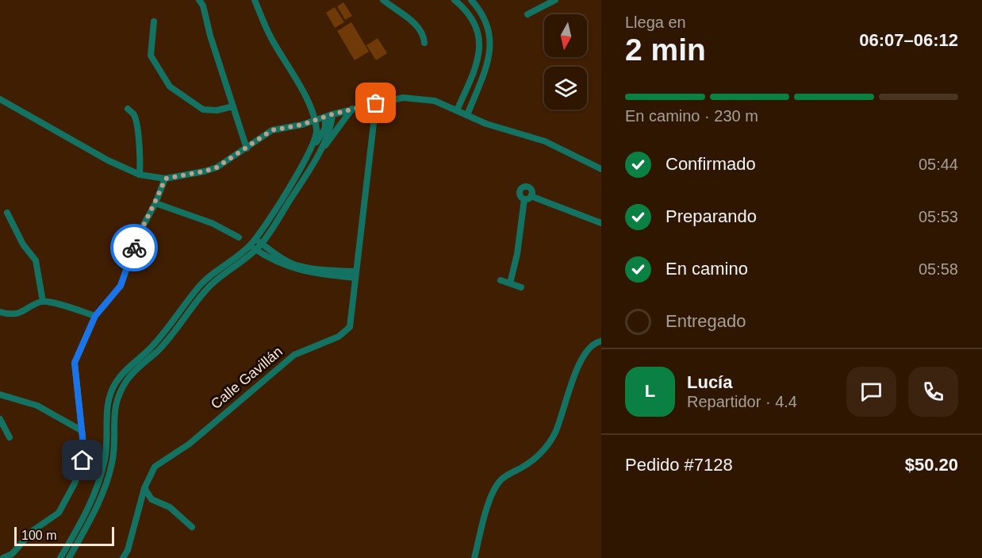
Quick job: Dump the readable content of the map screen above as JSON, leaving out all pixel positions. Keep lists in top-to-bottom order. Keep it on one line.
{"streets":{"street":["Calle Gavillán"]},"scale_bar":"100 m","north":"bottom","page":{"heading":["2 min","Llega en","06:07–06:12"],"panel":["Lucía","Repartidor · 4.4","Pedido #7128","$50.20"],"bar":"En camino · 230 m","list":[["Confirmado","05:44"],["Preparando","05:53"],["En camino","05:58"],"Entregado"],"round":"L","scale":"100 m"}}
